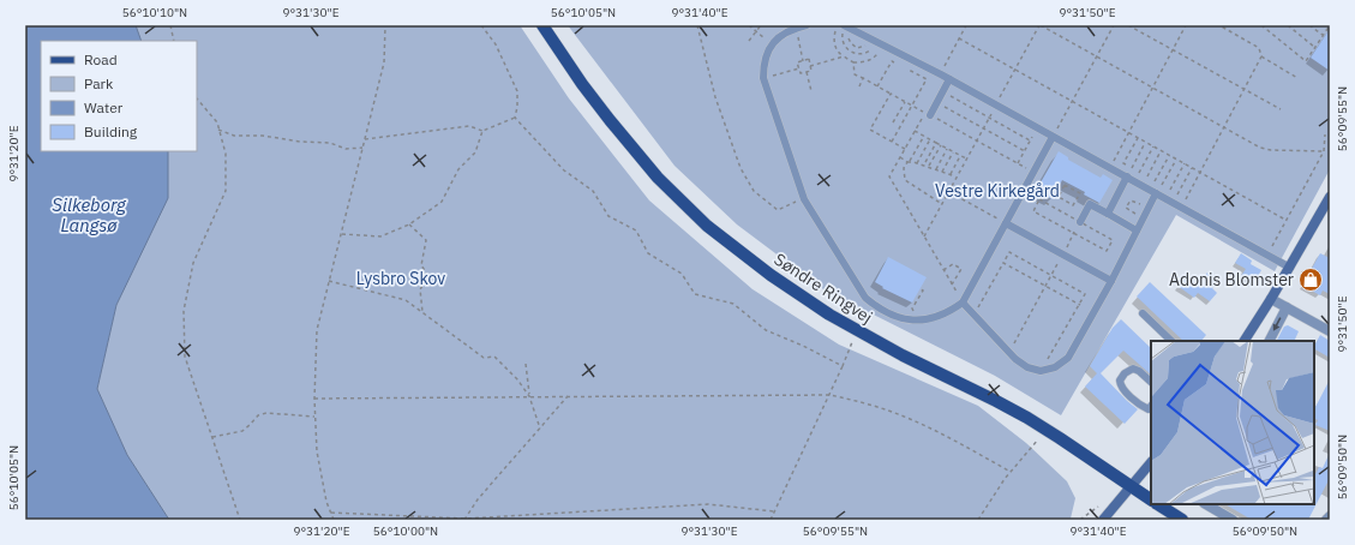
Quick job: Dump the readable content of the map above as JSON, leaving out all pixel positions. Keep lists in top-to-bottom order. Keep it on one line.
{"streets":{"main road":["Søndre Ringvej"]},"water":["Silkeborg Langsø"],"parks":["Vestre Kirkegård","Lysbro Skov"],"places":{"shop":["Adonis Blomster"]},"legend":["Road","Park","Water","Building"],"coordinates":["56°10'10\"N","9°31'30\"E","56°10'05\"N","9°31'40\"E","9°31'50\"E","56°09'55\"N","9°31'20\"E","56°09'50\"N","56°10'00\"N"]}
